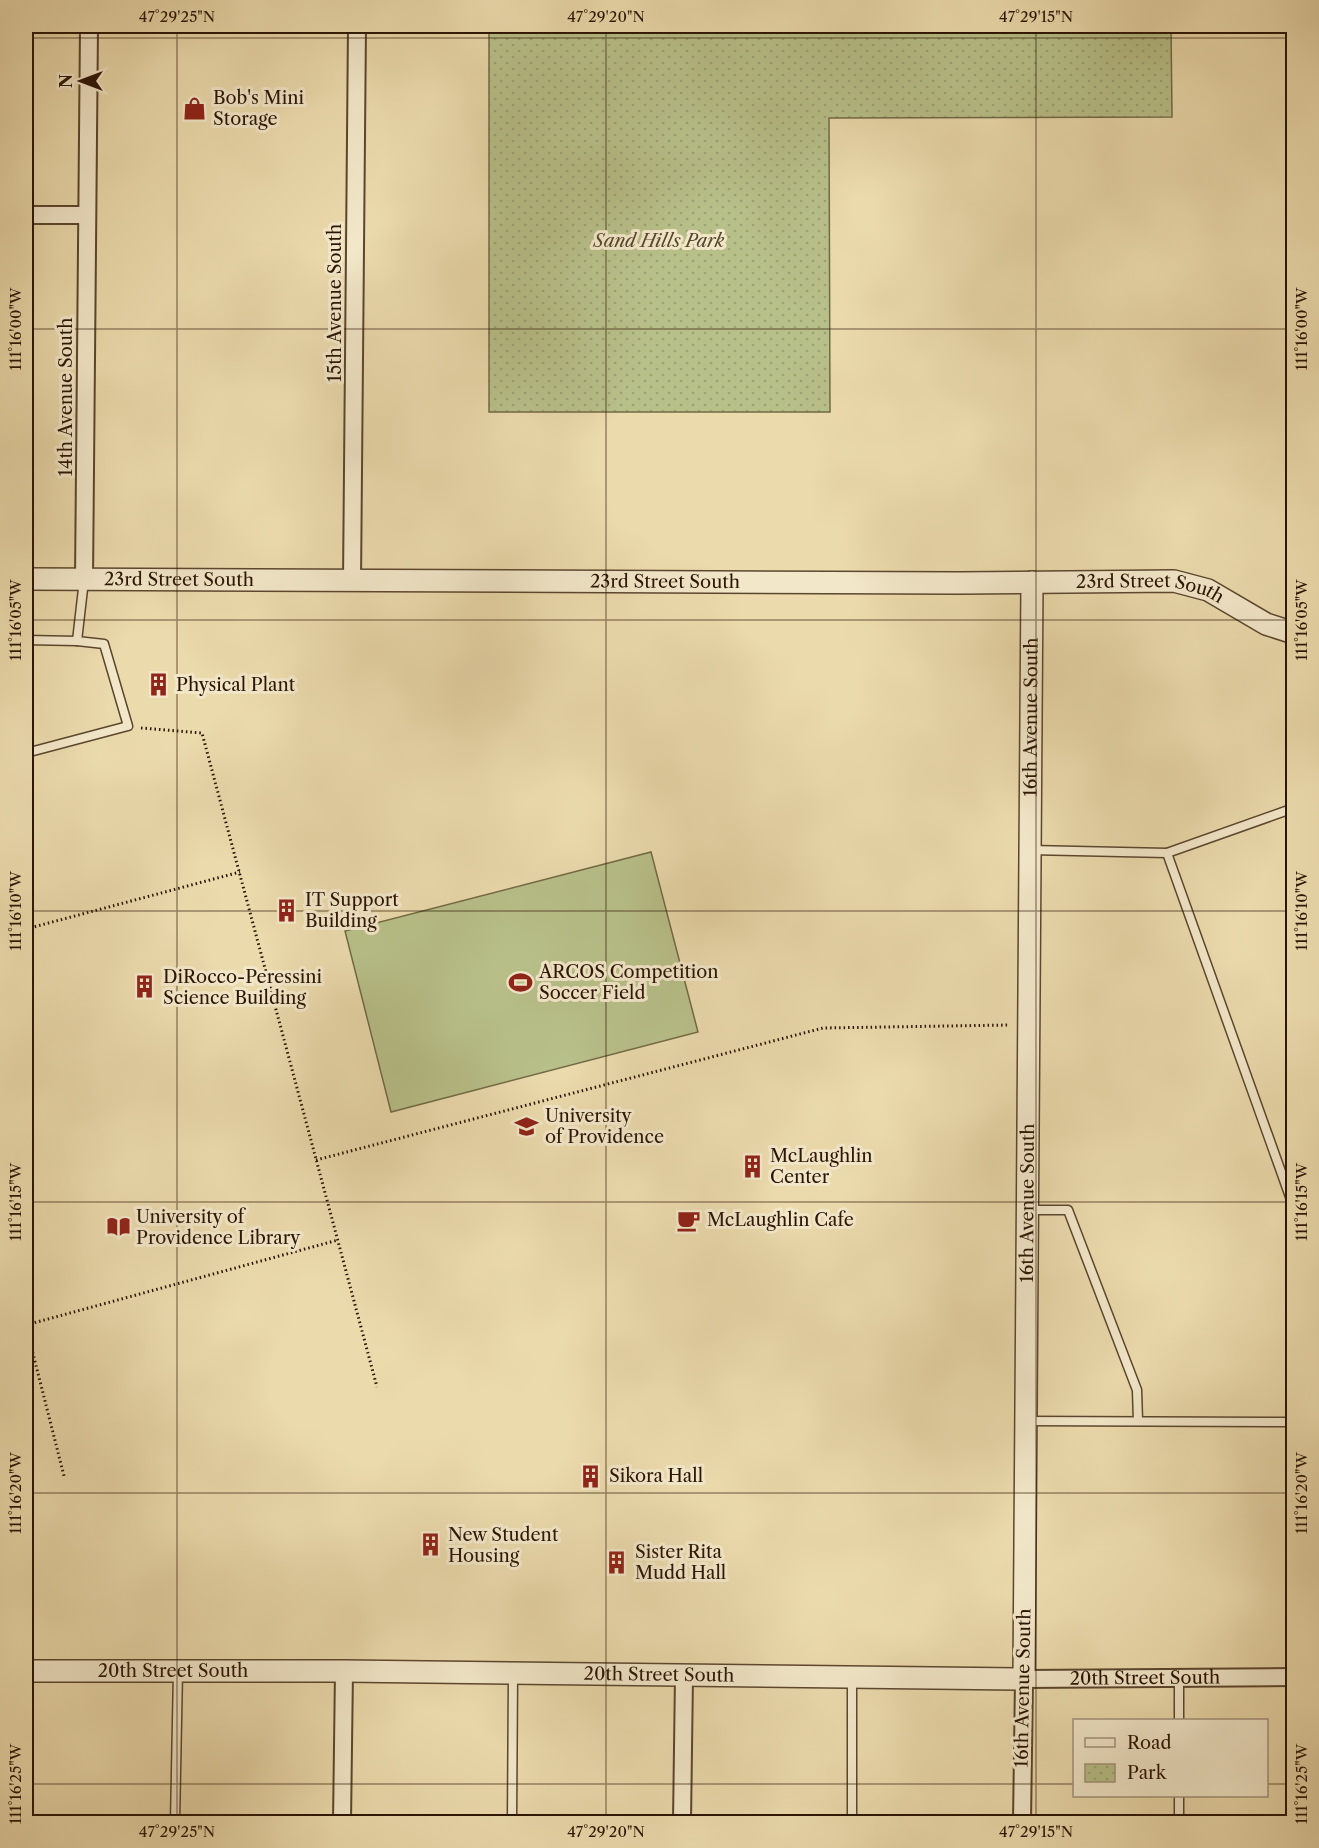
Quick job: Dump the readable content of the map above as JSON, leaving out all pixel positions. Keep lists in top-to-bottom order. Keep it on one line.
{"streets":{"street":["15th Avenue South","14th Avenue South","23rd Street South","16th Avenue South","20th Street South"]},"crossings":[["15th Avenue South","23rd Street South"],["14th Avenue South","23rd Street South"],["23rd Street South","16th Avenue South"],["16th Avenue South","20th Street South"]],"parks":["Sand Hills Park"],"places":{"shop":["Bob's Mini Storage"],"building":["Physical Plant","IT Support Building","DiRocco-Peressini Science Building","McLaughlin Center","Sikora Hall","New Student Housing","Sister Rita Mudd Hall"],"sports":["ARCOS Competition Soccer Field"],"school or university":["University of Providence"],"cafe":["McLaughlin Cafe"],"library":["University of Providence Library"]},"legend":["Road","Park"],"north":"left","coordinates":["47°29'25\"N","47°29'20\"N","47°29'15\"N","111°16'00\"W","111°16'05\"W","111°16'10\"W","111°16'15\"W","111°16'20\"W","111°16'25\"W"]}
